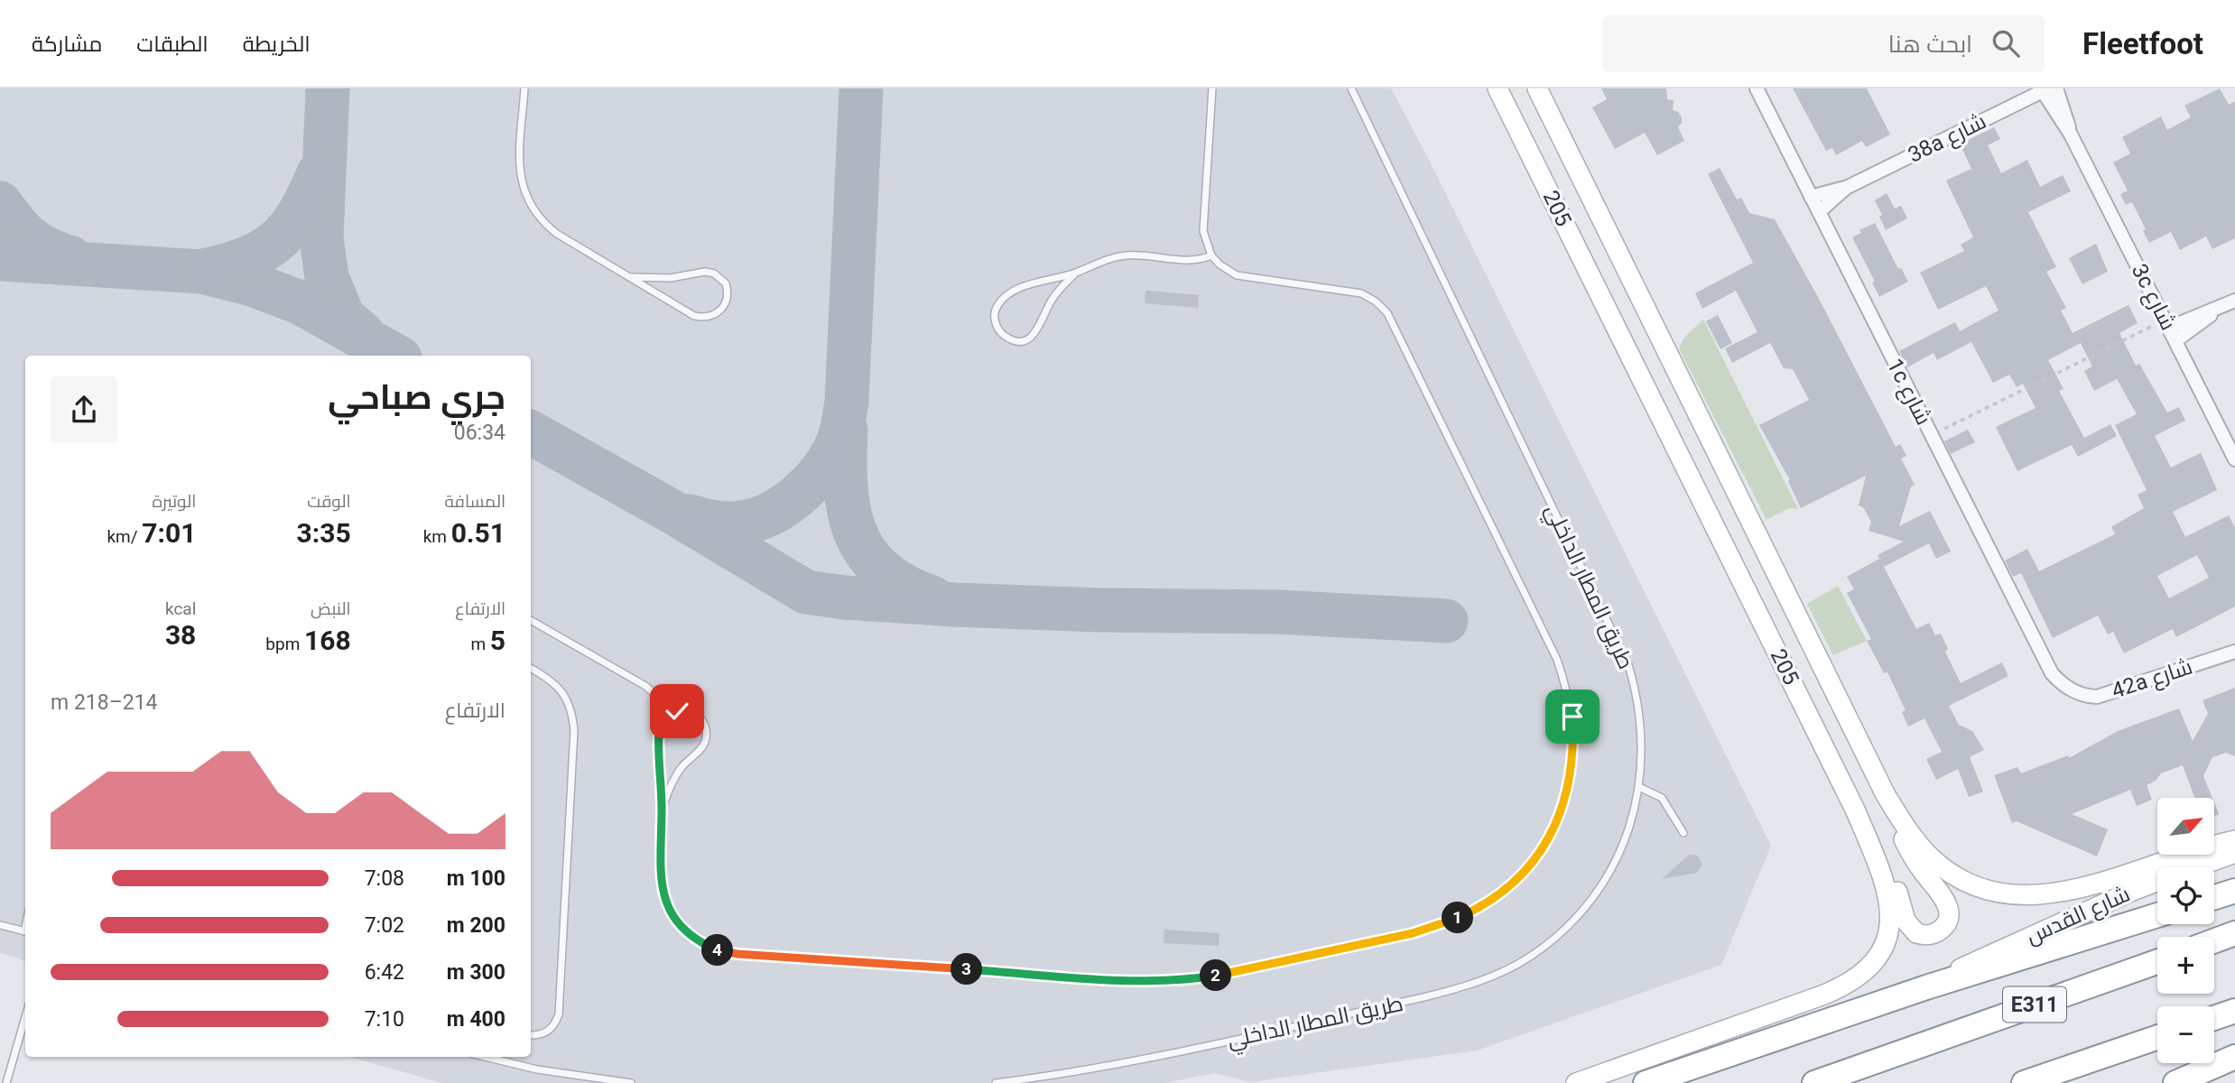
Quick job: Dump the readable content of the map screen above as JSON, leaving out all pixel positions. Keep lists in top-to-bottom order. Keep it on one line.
{"streets":{"highway":["E311"],"street":["38a شارع","205","3c شارع","1c شارع","42a شارع","شارع القدس"],"lane":["طريق المطار الداخلي"]},"crossings":[["38a شارع","3c شارع"],["38a شارع","1c شارع"],["1c شارع","42a شارع"]],"north":"top right","page":{"header":"Fleetfoot","search":"ابحث هنا","nav":["الخريطة","الطبقات","مشاركة"],"heading":["جري صباحي","06:34"],"stats":[["المسافة","0.51 km"],["الوقت","3:35"],["الوتيرة","7:01 /km"],["الارتفاع","5 m"],["النبض","168 bpm"],["kcal","38"]],"chart":["الارتفاع","214–218 m"],"map_buttons":["+","−"],"list":[{"name":"100 m","note":"7:08"},{"name":"200 m","note":"7:02"},{"name":"300 m","note":"6:42"},{"name":"400 m","note":"7:10"}],"pins":["1","4","3","2"]}}
